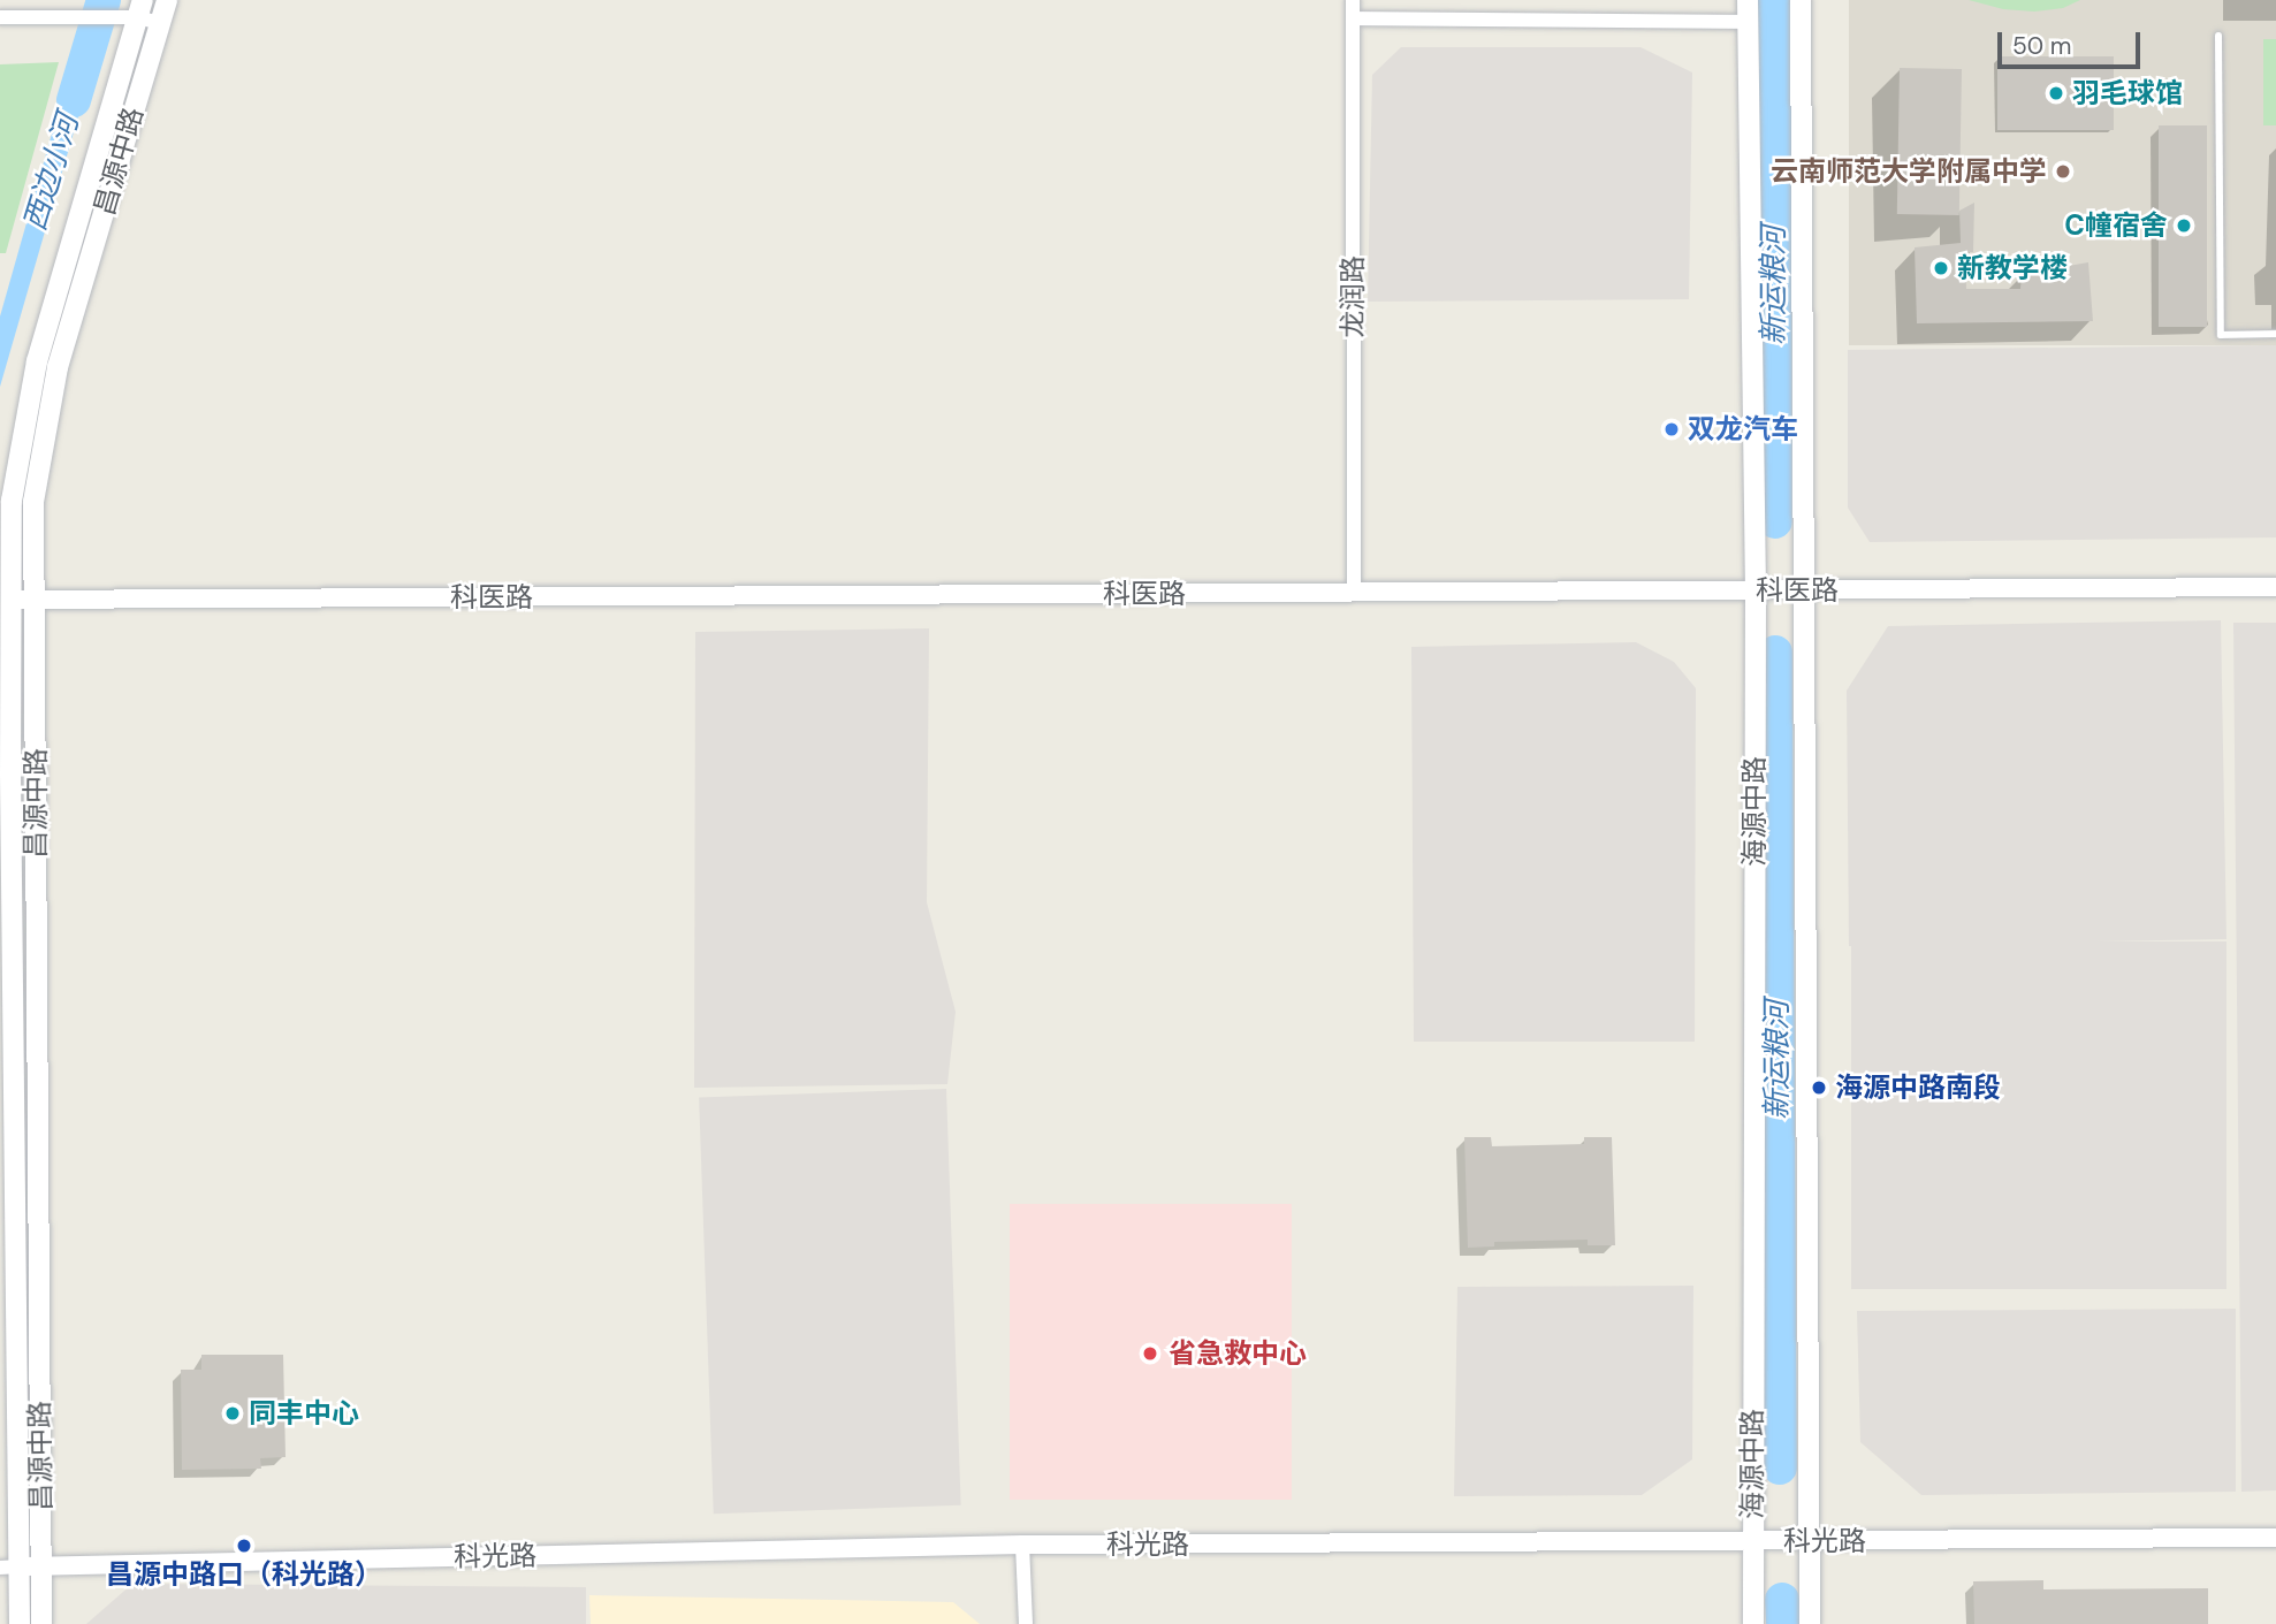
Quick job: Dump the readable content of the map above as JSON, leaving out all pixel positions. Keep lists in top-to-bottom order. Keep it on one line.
{"streets":{"main road":["昌源中路","海源中路"],"street":["龙润路","科医路","科光路"]},"crossings":[["昌源中路","科医路"],["昌源中路","科光路"],["龙润路","科医路"],["科医路","海源中路"],["海源中路","科光路"]],"water":["西边小河","新运粮河"],"places":["羽毛球馆","云南师范大学附属中学","C幢宿舍","新教学楼","双龙汽车","海源中路南段","省急救中心","同丰中心","昌源中路口（科光路）"],"scale_bar":"50 m"}
